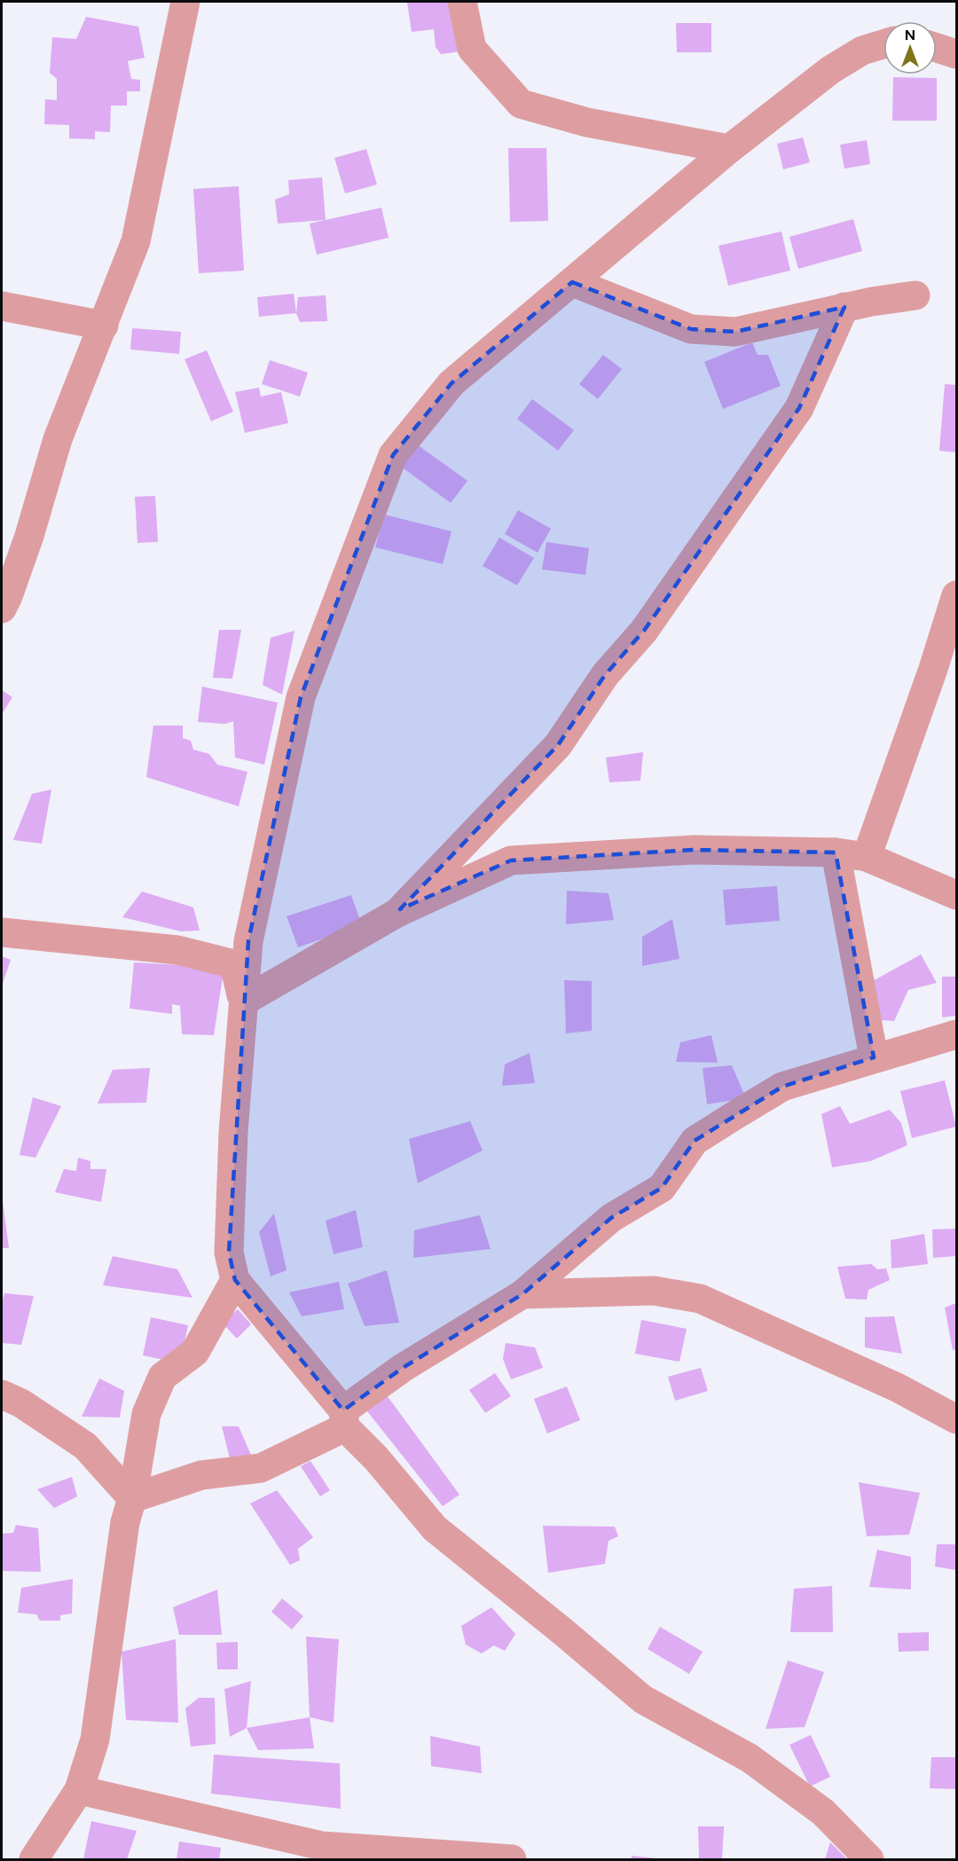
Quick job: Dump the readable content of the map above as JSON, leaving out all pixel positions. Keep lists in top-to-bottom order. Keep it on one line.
{"north":"top"}
